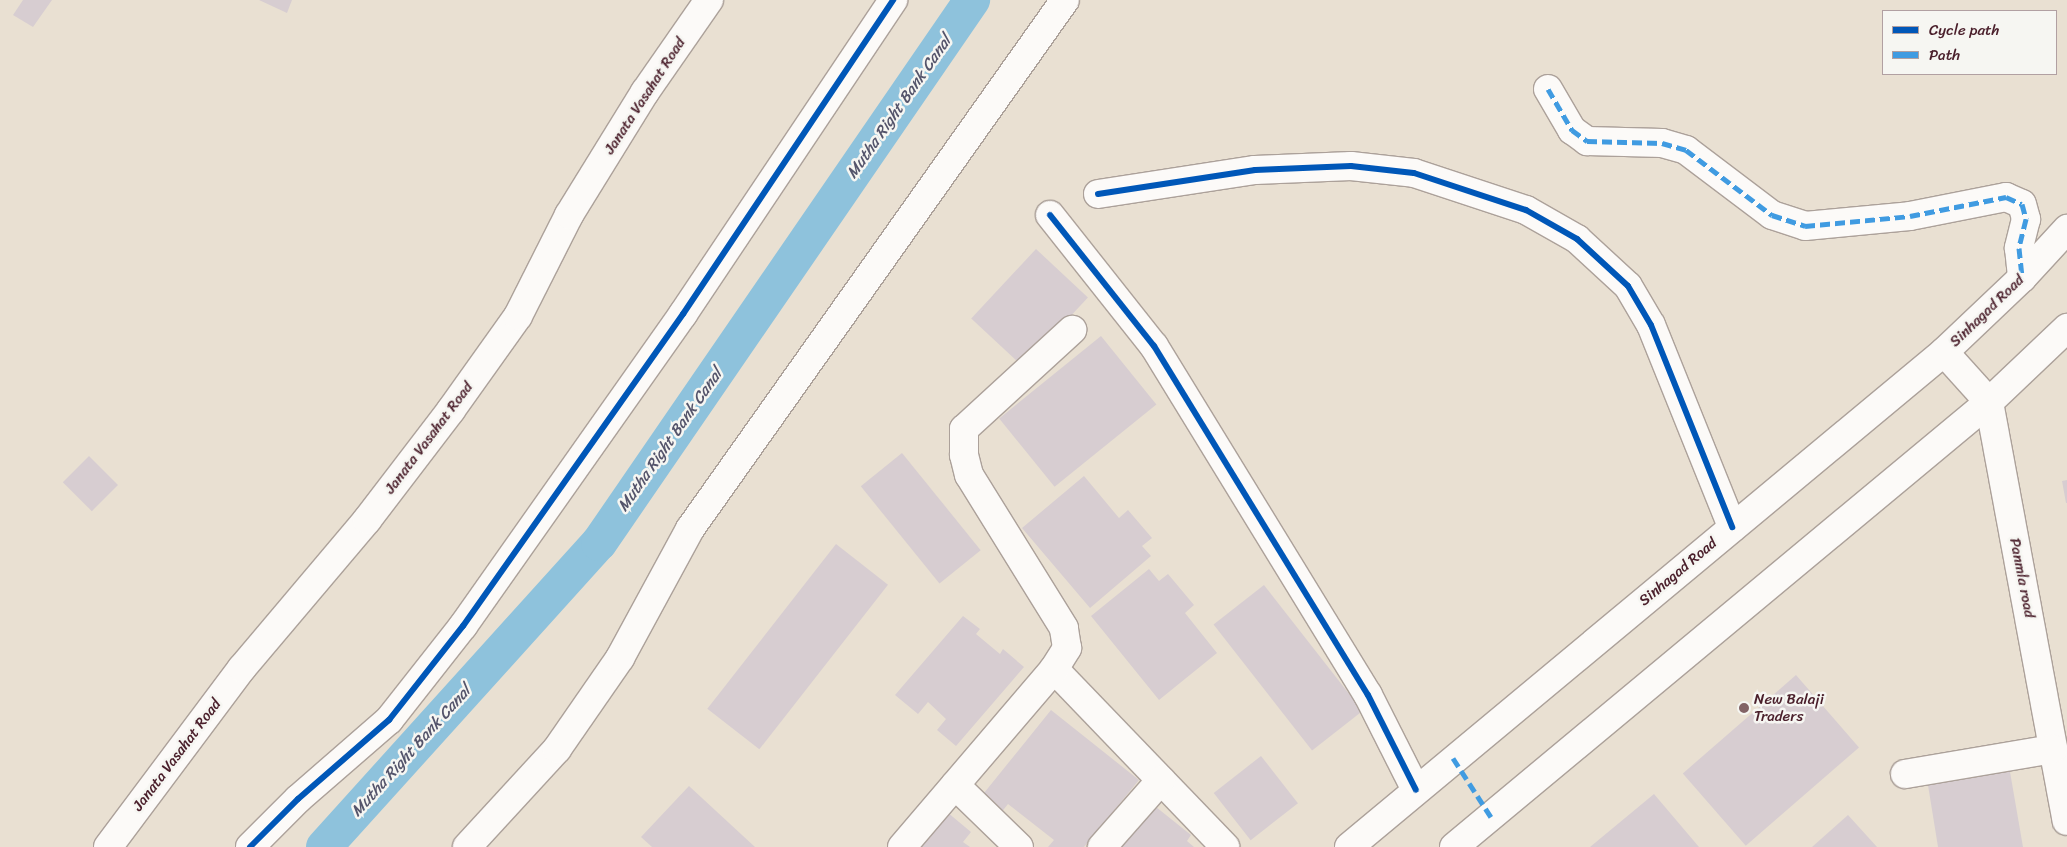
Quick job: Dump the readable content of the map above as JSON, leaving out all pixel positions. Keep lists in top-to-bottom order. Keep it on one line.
{"streets":{"street":["Janata Vasahat Road","Sinhagad Road","Panmla road"]},"water":["Mutha Right Bank Canal"],"places":["New Balaji Traders"],"legend":["Cycle path","Path"]}
